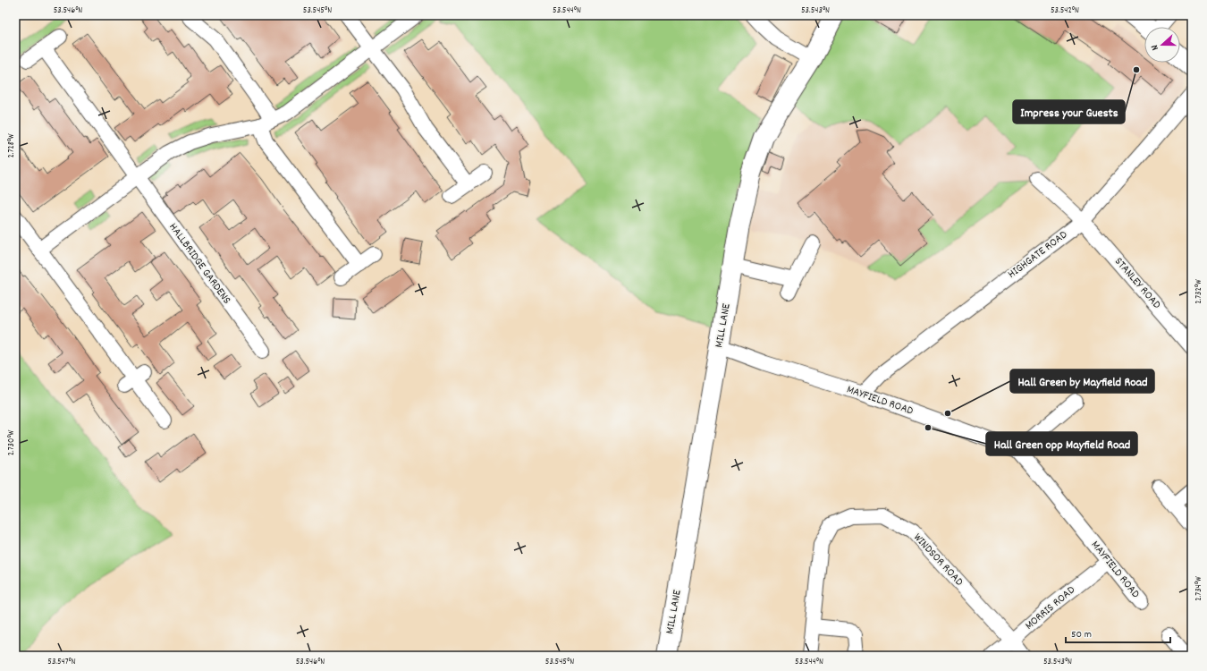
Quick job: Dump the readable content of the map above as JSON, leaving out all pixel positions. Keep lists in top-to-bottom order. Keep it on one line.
{"streets":{"street":["HIGHGATE ROAD","HALLBRIDGE GARDENS","STANLEY ROAD","MILL LANE","MAYFIELD ROAD","WINDSOR ROAD","MORRIS ROAD"]},"crossings":[["HIGHGATE ROAD","STANLEY ROAD"],["HIGHGATE ROAD","MAYFIELD ROAD"],["MILL LANE","MAYFIELD ROAD"],["MAYFIELD ROAD","MORRIS ROAD"],["WINDSOR ROAD","MORRIS ROAD"]],"places":["Impress your Guests","Hall Green by Mayfield Road","Hall Green opp Mayfield Road"],"scale_bar":"50 m","north":"left","coordinates":["53.546°N","53.545°N","53.544°N","53.543°N","53.542°N","2.728°W","2.732°W","2.730°W","2.734°W","53.547°N"]}
